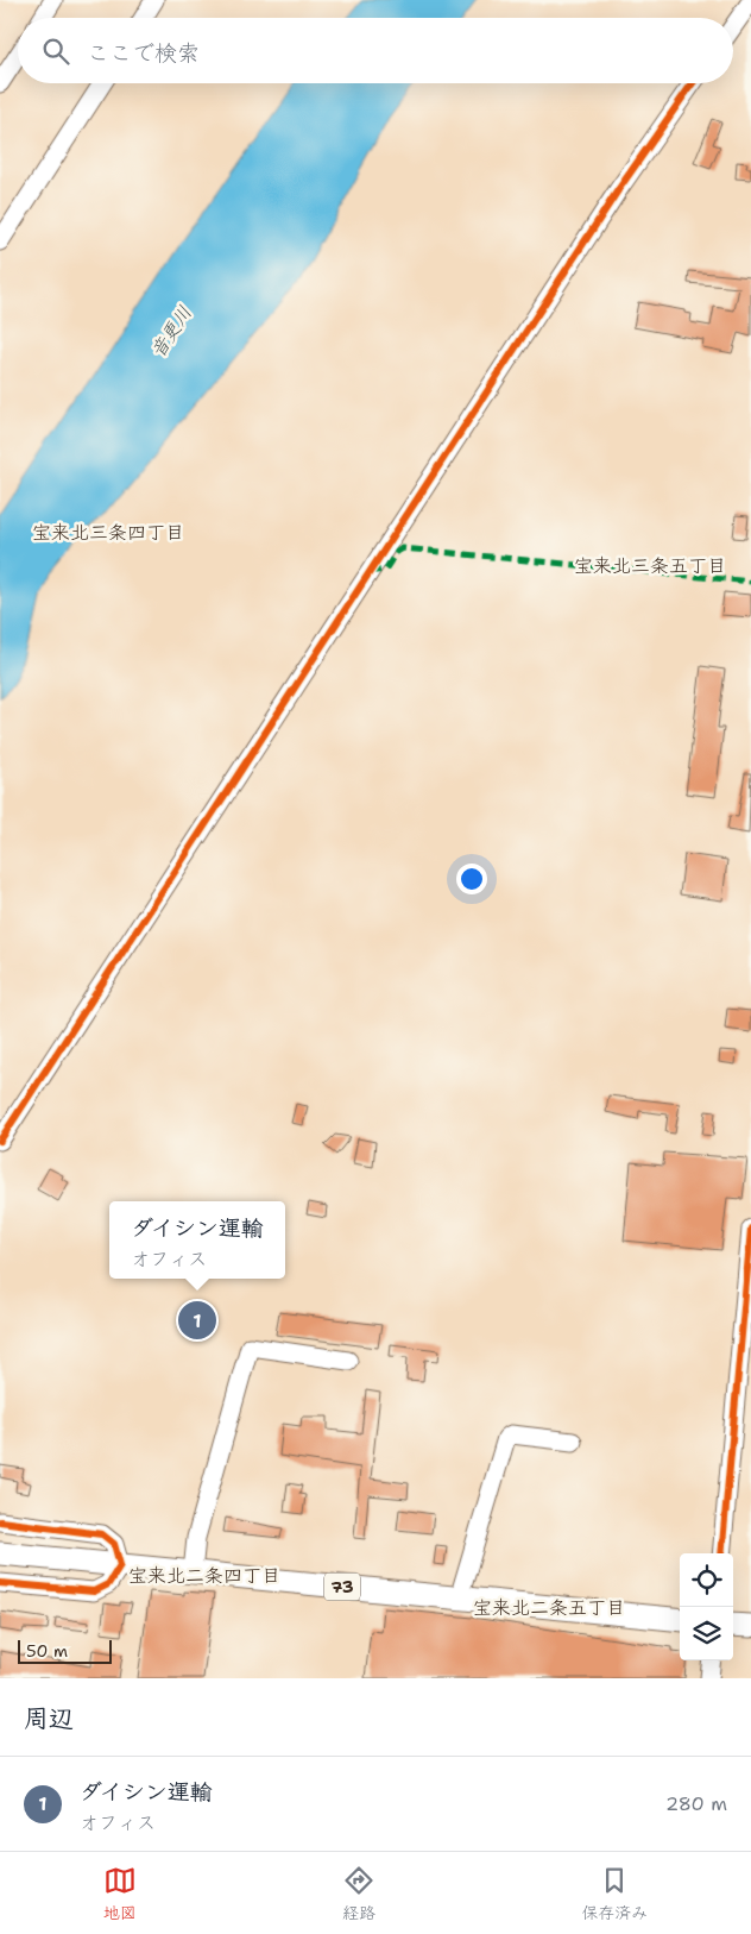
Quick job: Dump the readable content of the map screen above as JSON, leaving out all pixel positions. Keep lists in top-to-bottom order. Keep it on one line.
{"streets":{"main road":["73"]},"districts":["宝来北三条四丁目","宝来北三条五丁目","宝来北二条四丁目","宝来北二条五丁目"],"water":["音更川"],"scale_bar":"50 m","page":{"search":"ここで検索","popup":["ダイシン運輸","オフィス"],"pins":"1","scale":"50 m","heading":"周辺","list":[{"mark":"1","name":"ダイシン運輸","note":"オフィス","value":"280 m"}],"nav":["地図","経路","保存済み"]}}
